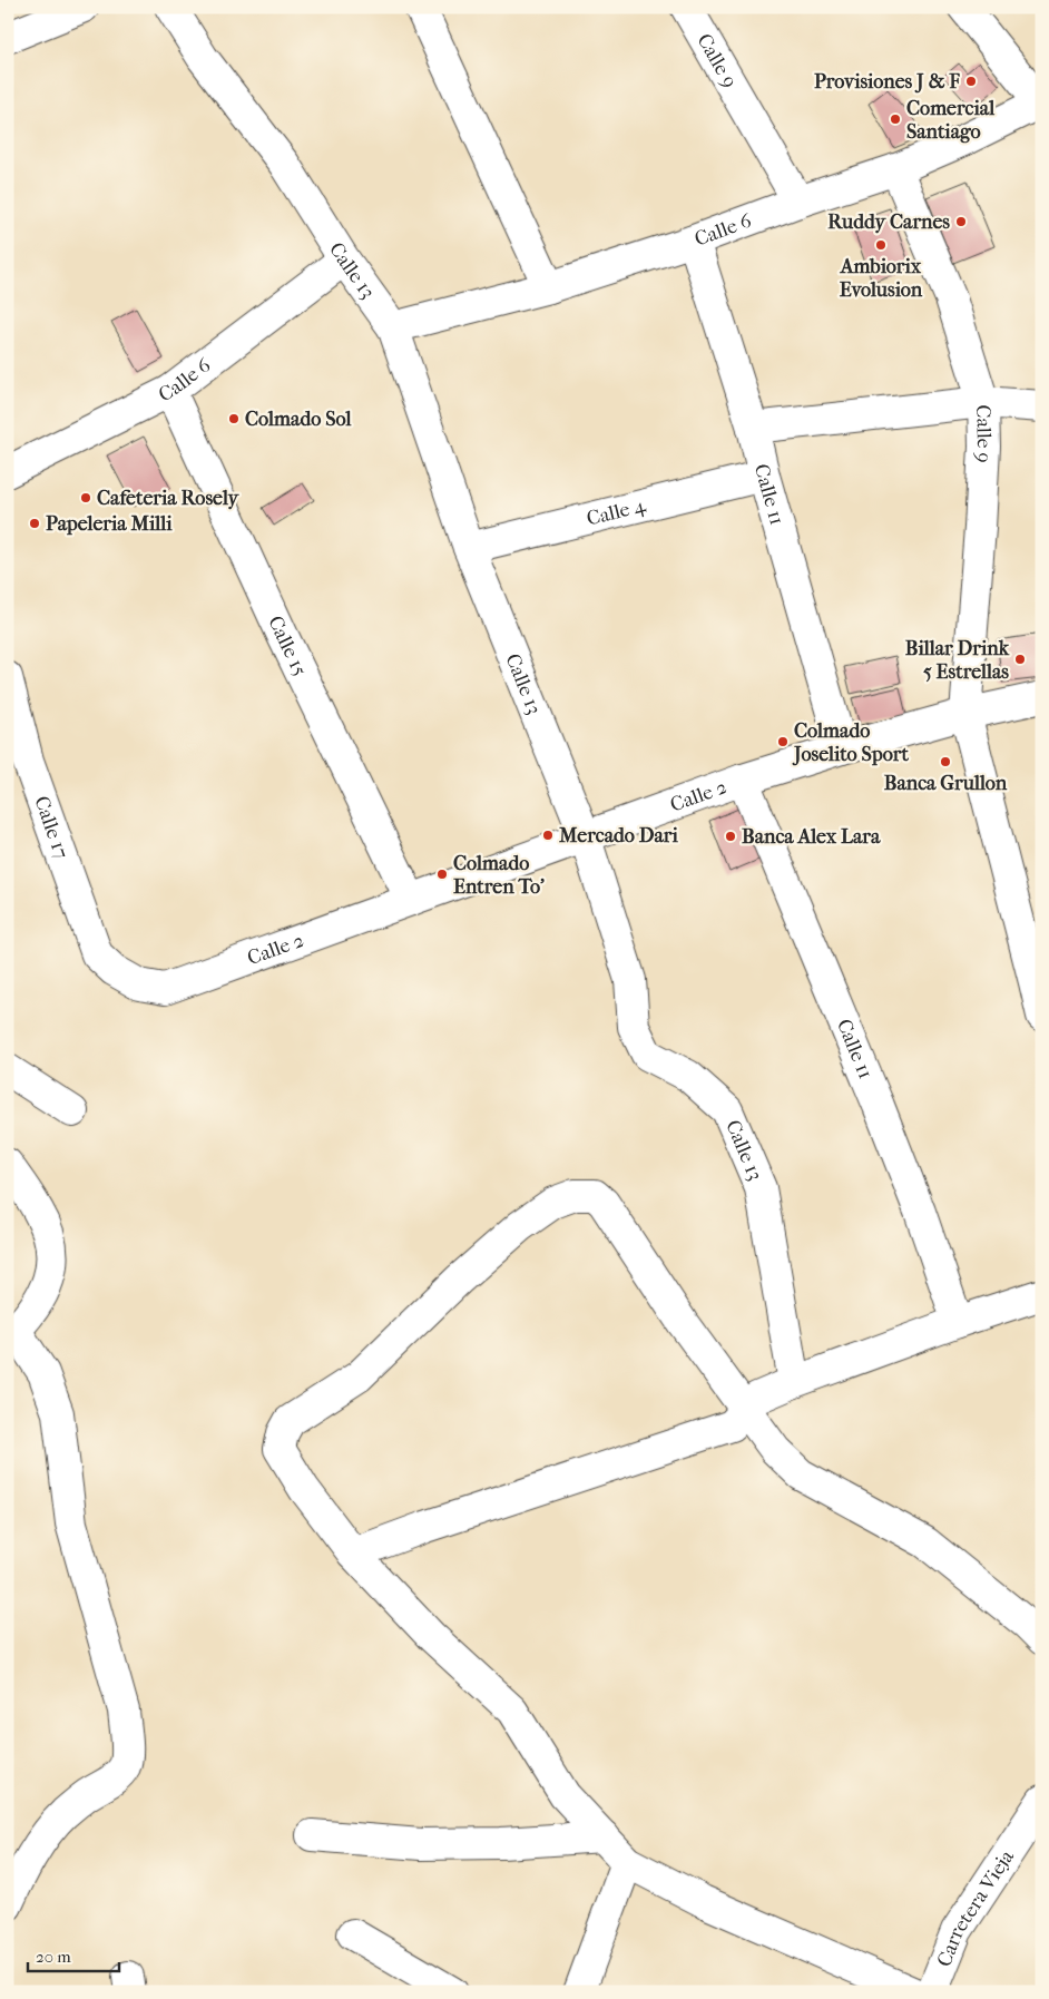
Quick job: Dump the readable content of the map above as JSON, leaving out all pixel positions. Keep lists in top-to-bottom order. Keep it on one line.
{"streets":{"street":["Calle 9","Calle 6","Calle 13","Calle 11","Calle 4","Calle 15","Calle 2","Calle 17","Carretera Vieja"]},"crossings":[["Calle 9","Calle 6"],["Calle 9","Calle 2"],["Calle 6","Calle 13"],["Calle 6","Calle 11"],["Calle 6","Calle 15"],["Calle 13","Calle 4"],["Calle 13","Calle 2"],["Calle 11","Calle 4"],["Calle 11","Calle 2"],["Calle 15","Calle 2"],["Calle 2","Calle 17"]],"places":["Provisiones J & F","Comercial Santiago","Ruddy Carnes","Ambiorix Evolusion","Colmado Sol","Cafeteria Rosely","Papeleria Milli","Billar Drink 5 Estrellas","Colmado Joselito Sport","Banca Grullon","Mercado Dari","Banca Alex Lara","Colmado Entren To'"],"scale_bar":"20 m"}
